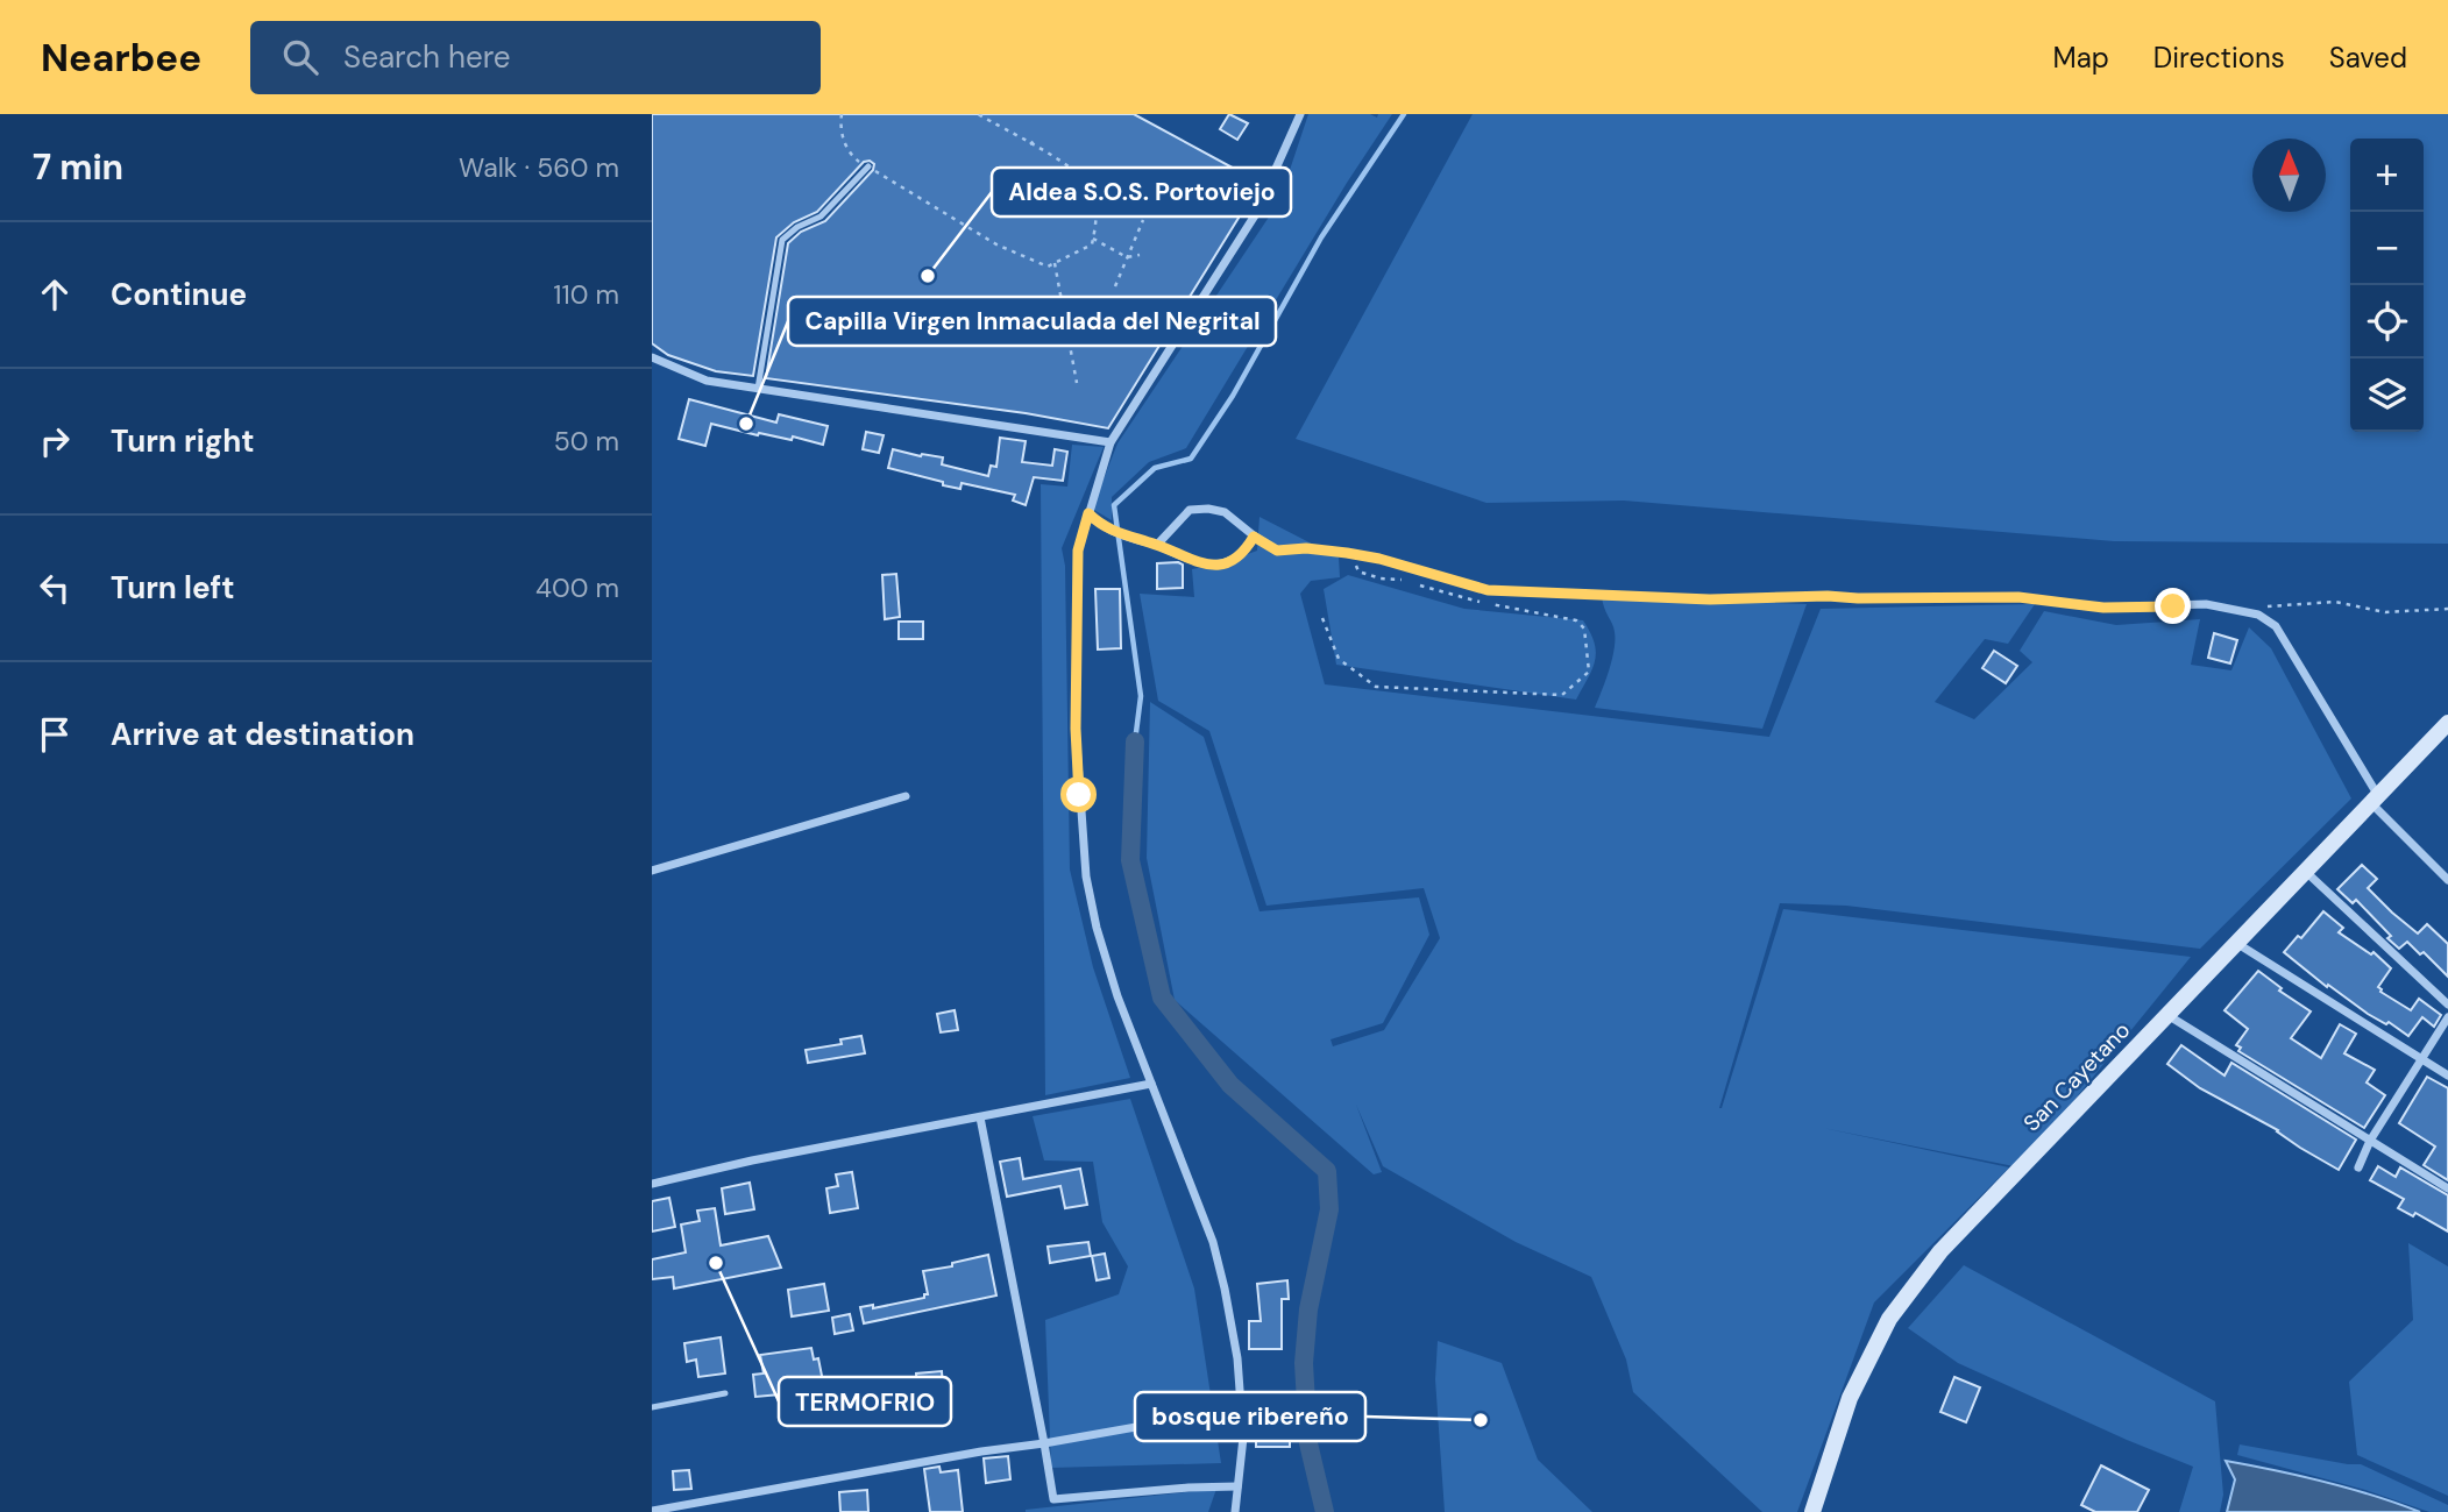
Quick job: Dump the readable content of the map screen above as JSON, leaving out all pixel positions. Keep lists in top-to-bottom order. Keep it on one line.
{"streets":{"main road":["San Cayetano"]},"places":["Aldea S.O.S. Portoviejo","Capilla Virgen Inmaculada del Negrital","TERMOFRIO","bosque ribereño"],"north":"top","page":{"header":"Nearbee","search":"Search here","nav":["Map","Directions","Saved"],"heading":["7 min","Walk · 560 m"],"map_buttons":["+","−"],"list":[["Continue","110 m"],["Turn right","50 m"],["Turn left","400 m"],"Arrive at destination"]}}
